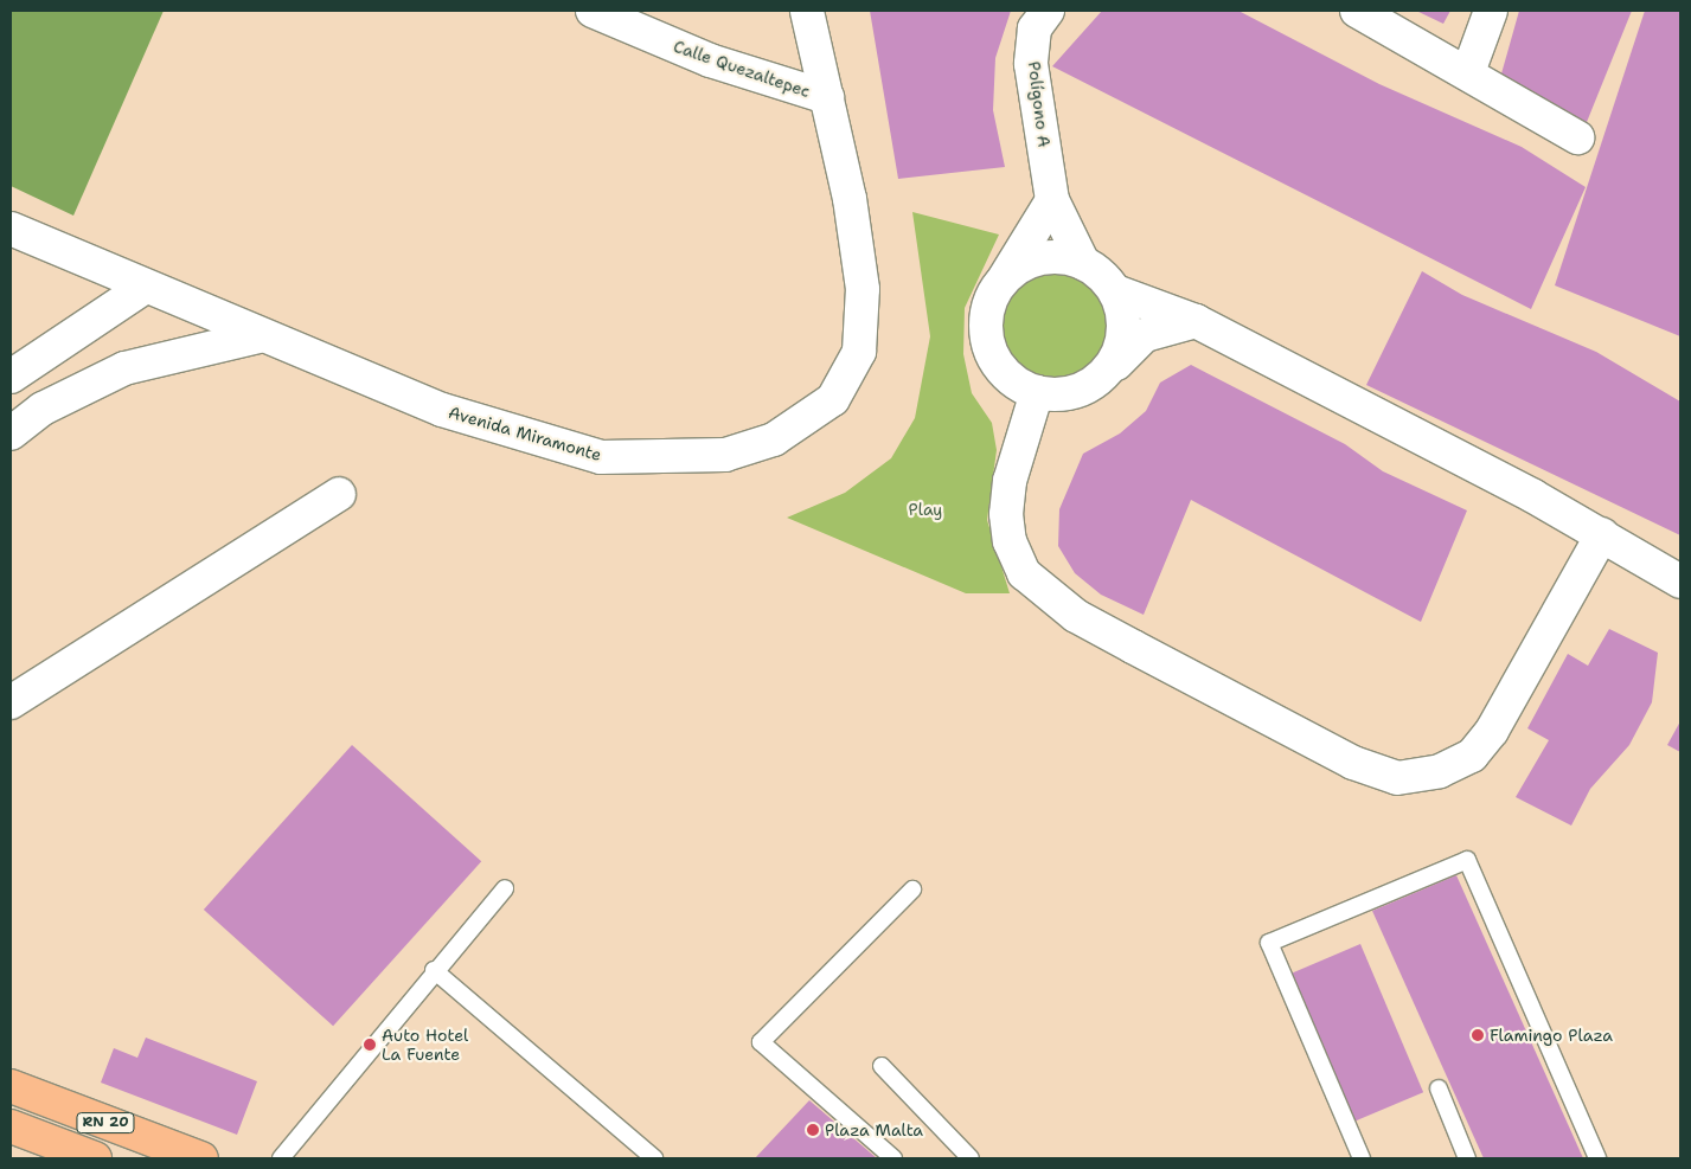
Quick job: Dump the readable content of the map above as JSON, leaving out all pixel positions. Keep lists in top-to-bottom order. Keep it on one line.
{"streets":{"highway":["RN 20"],"street":["Calle Quezaltepec","Polígono A","Avenida Miramonte"]},"crossings":[["Calle Quezaltepec","Avenida Miramonte"]],"parks":["Play"],"places":["Flamingo Plaza","Auto Hotel La Fuente","Plaza Malta"]}
